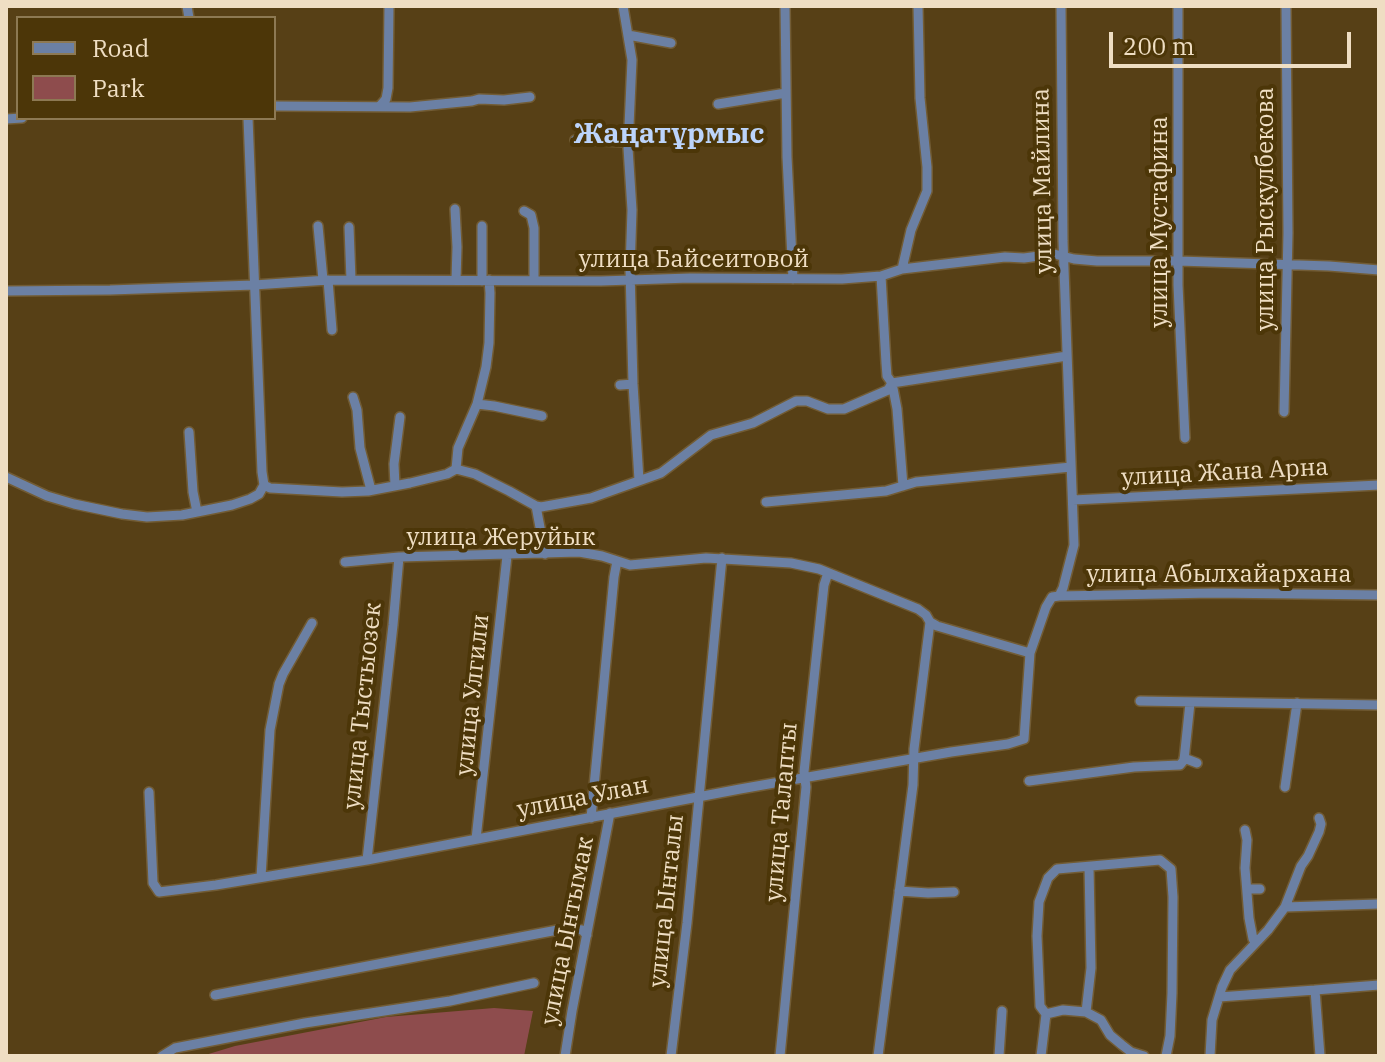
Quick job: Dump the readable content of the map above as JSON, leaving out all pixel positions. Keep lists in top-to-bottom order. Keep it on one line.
{"streets":{"street":["улица Майлина","улица Рыскулбекова","улица Мустафина","улица Байсеитовой","улица Жана Арна","улица Жеруйык","улица Абылхайархана","улица Улгили","улица Тыстыозек","улица Улан","улица Талапты","улица Ынталы","улица Ынтымак"]},"crossings":[["улица Майлина","улица Байсеитовой"],["улица Майлина","улица Жана Арна"],["улица Майлина","улица Жеруйык"],["улица Майлина","улица Абылхайархана"],["улица Майлина","улица Улан"],["улица Рыскулбекова","улица Байсеитовой"],["улица Мустафина","улица Байсеитовой"],["улица Жеруйык","улица Улгили"],["улица Жеруйык","улица Тыстыозек"],["улица Жеруйык","улица Талапты"],["улица Жеруйык","улица Ынталы"],["улица Жеруйык","улица Ынтымак"],["улица Улгили","улица Улан"],["улица Тыстыозек","улица Улан"],["улица Улан","улица Талапты"],["улица Улан","улица Ынталы"],["улица Улан","улица Ынтымак"]],"districts":["Жаңатұрмыс"],"legend":["Road","Park"],"scale_bar":"200 m"}
